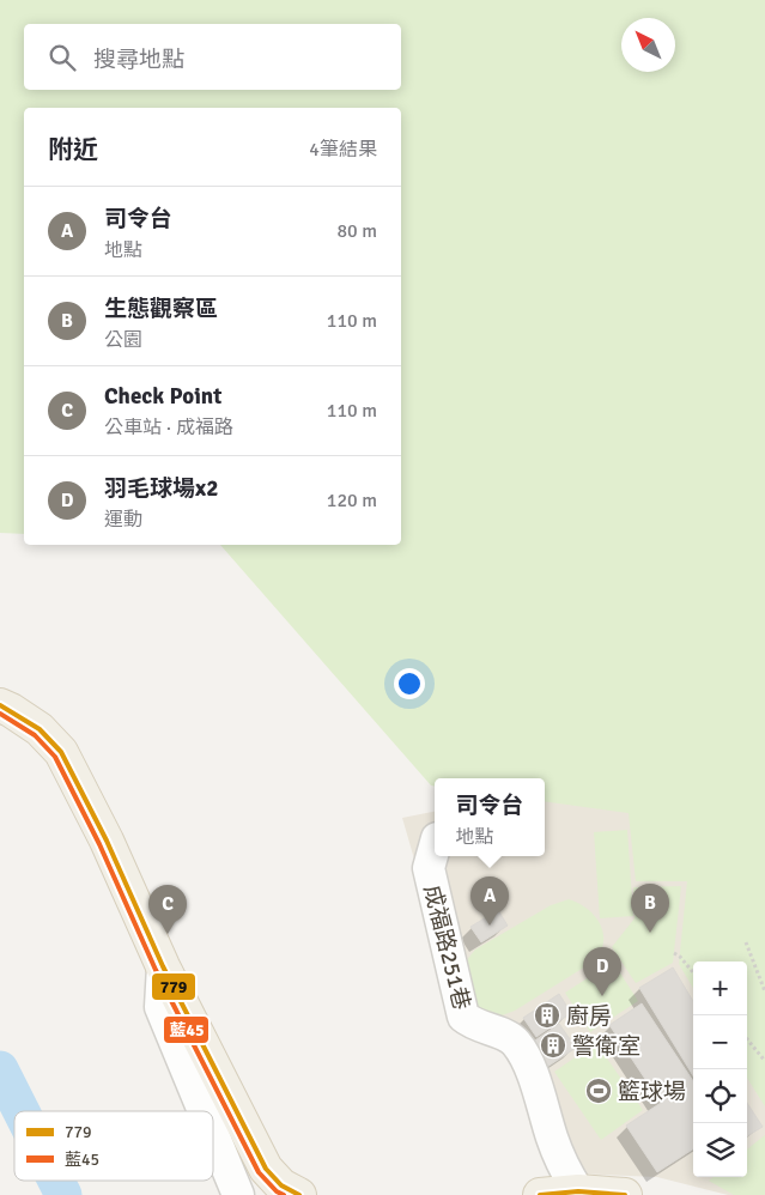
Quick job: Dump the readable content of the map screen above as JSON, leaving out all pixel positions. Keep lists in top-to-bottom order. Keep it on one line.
{"streets":{"street":["成福路251巷"]},"places":{"building":["廚房","警衛室"],"sports":["籃球場"]},"lines":["transit line 779","transit line 藍45"],"legend":["779","藍45"],"north":"top left","page":{"search":"搜尋地點","heading":["附近","4筆結果"],"list":[{"mark":"A","name":"司令台","note":"地點","value":"80 m"},{"mark":"B","name":"生態觀察區","note":"公園","value":"110 m"},{"mark":"C","name":"Check Point","note":"公車站 · 成福路","value":"110 m"},{"mark":"D","name":"羽毛球場x2","note":"運動","value":"120 m"}],"popup":["司令台","地點"],"pins":["A","B","C","D"],"map_buttons":["+","−"]}}
